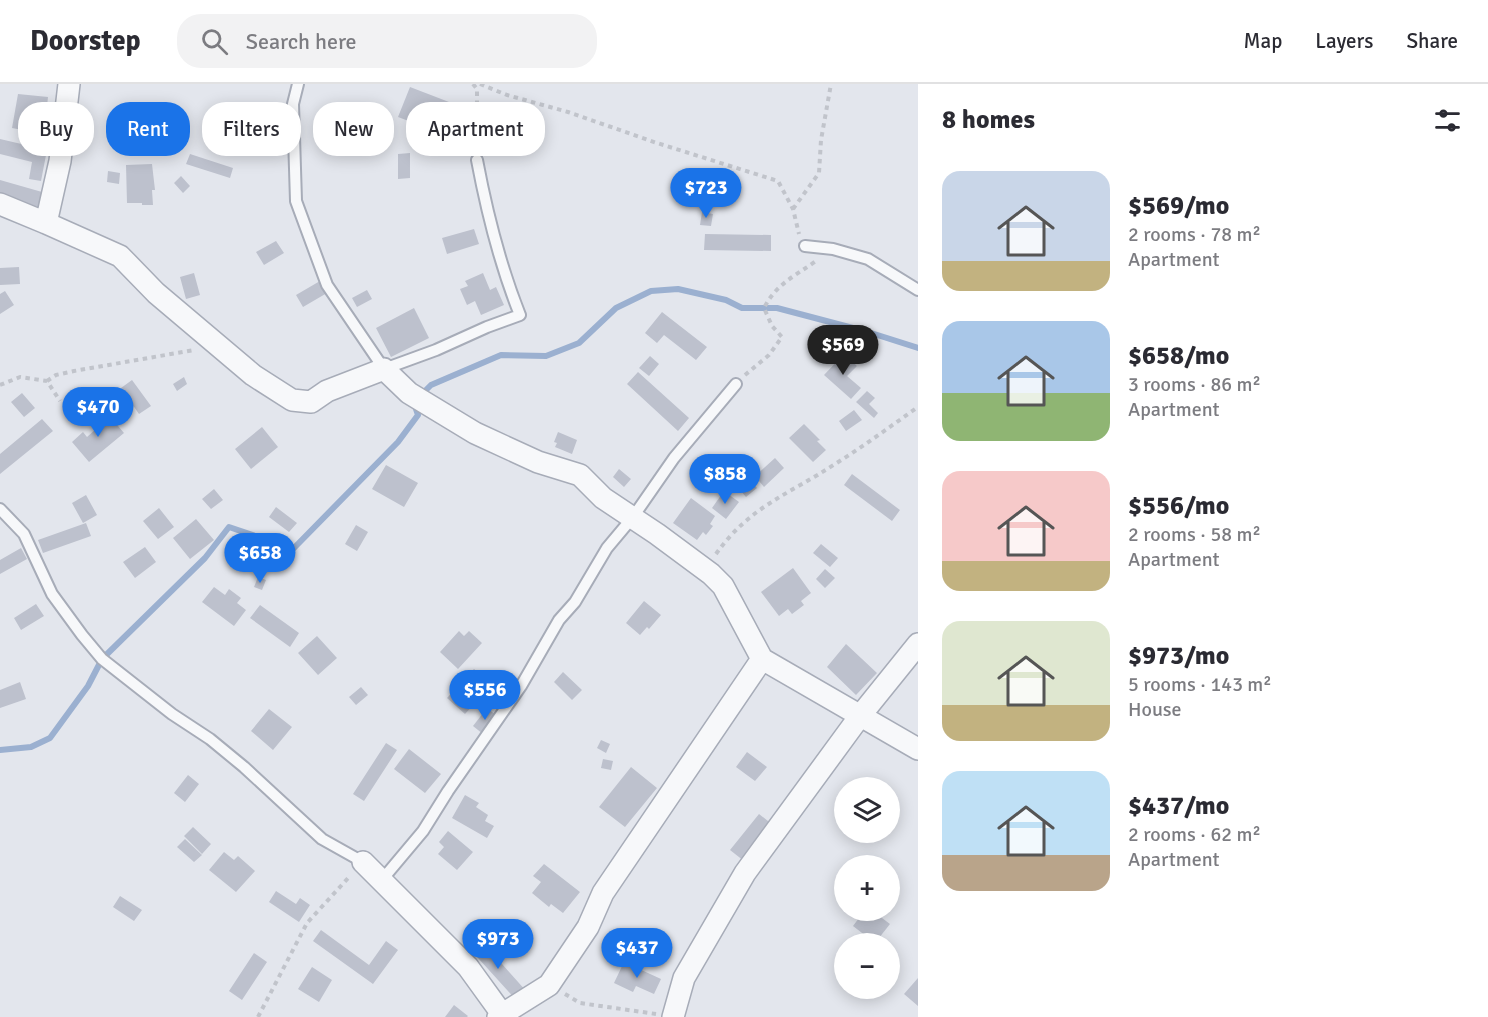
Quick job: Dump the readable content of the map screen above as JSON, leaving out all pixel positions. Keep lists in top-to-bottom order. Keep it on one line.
{"page":{"header":"Doorstep","search":"Search here","nav":["Map","Layers","Share"],"heading":"8 homes","chip":["Buy","Rent","Filters","New","Apartment"],"list":[{"name":"$569/mo","note":"2 rooms · 78 m² · Apartment"},{"name":"$658/mo","note":"3 rooms · 86 m² · Apartment"},{"name":"$556/mo","note":"2 rooms · 58 m² · Apartment"},{"name":"$973/mo","note":"5 rooms · 143 m² · House"},{"name":"$437/mo","note":"2 rooms · 62 m² · Apartment"}],"price":["$723","$569","$470","$858","$658","$556","$973","$437"],"map_buttons":["+","−"]}}
